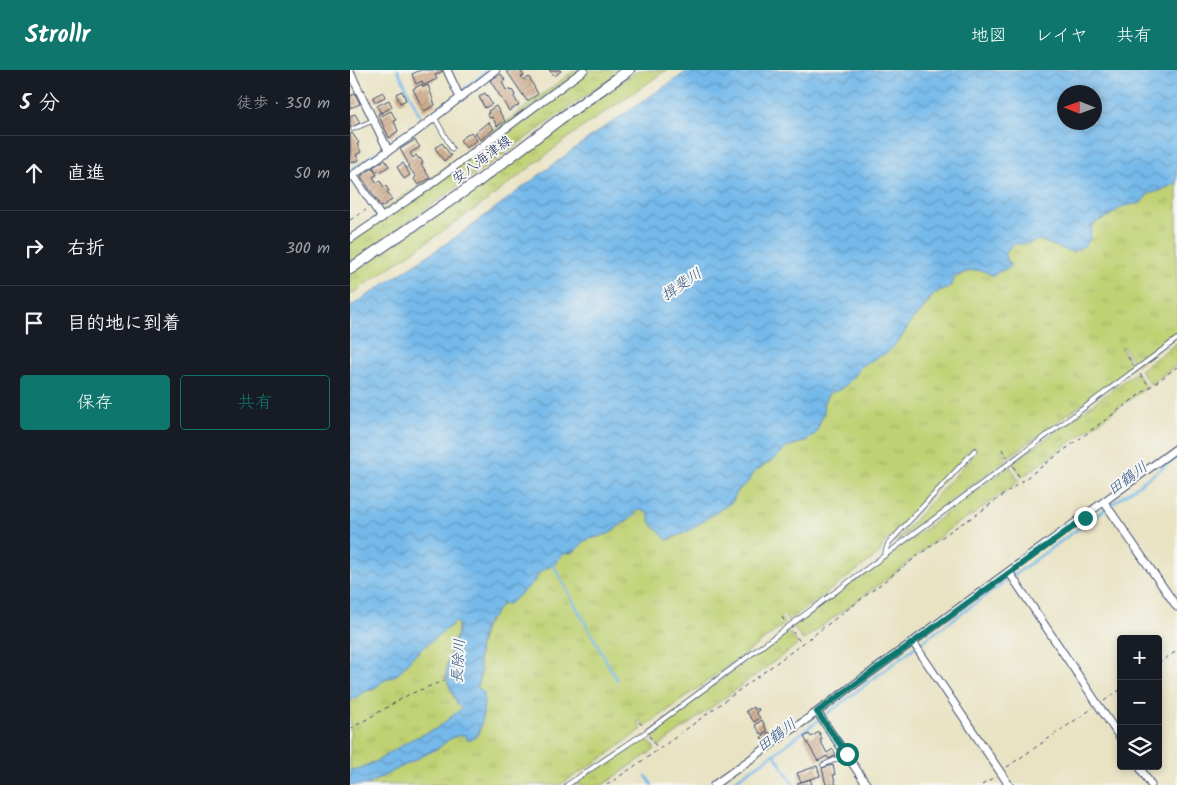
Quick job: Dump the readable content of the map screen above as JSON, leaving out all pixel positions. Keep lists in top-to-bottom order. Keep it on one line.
{"streets":{"main road":["安八海津線"]},"water":["揖斐川","田鶴川","長除川"],"north":"left","page":{"header":"Strollr","nav":["地図","レイヤ","共有"],"heading":["5 分","徒歩 · 350 m"],"list":[["直進","50 m"],["右折","300 m"],"目的地に到着"],"buttons":["保存","共有"],"map_buttons":["+","−"]}}
